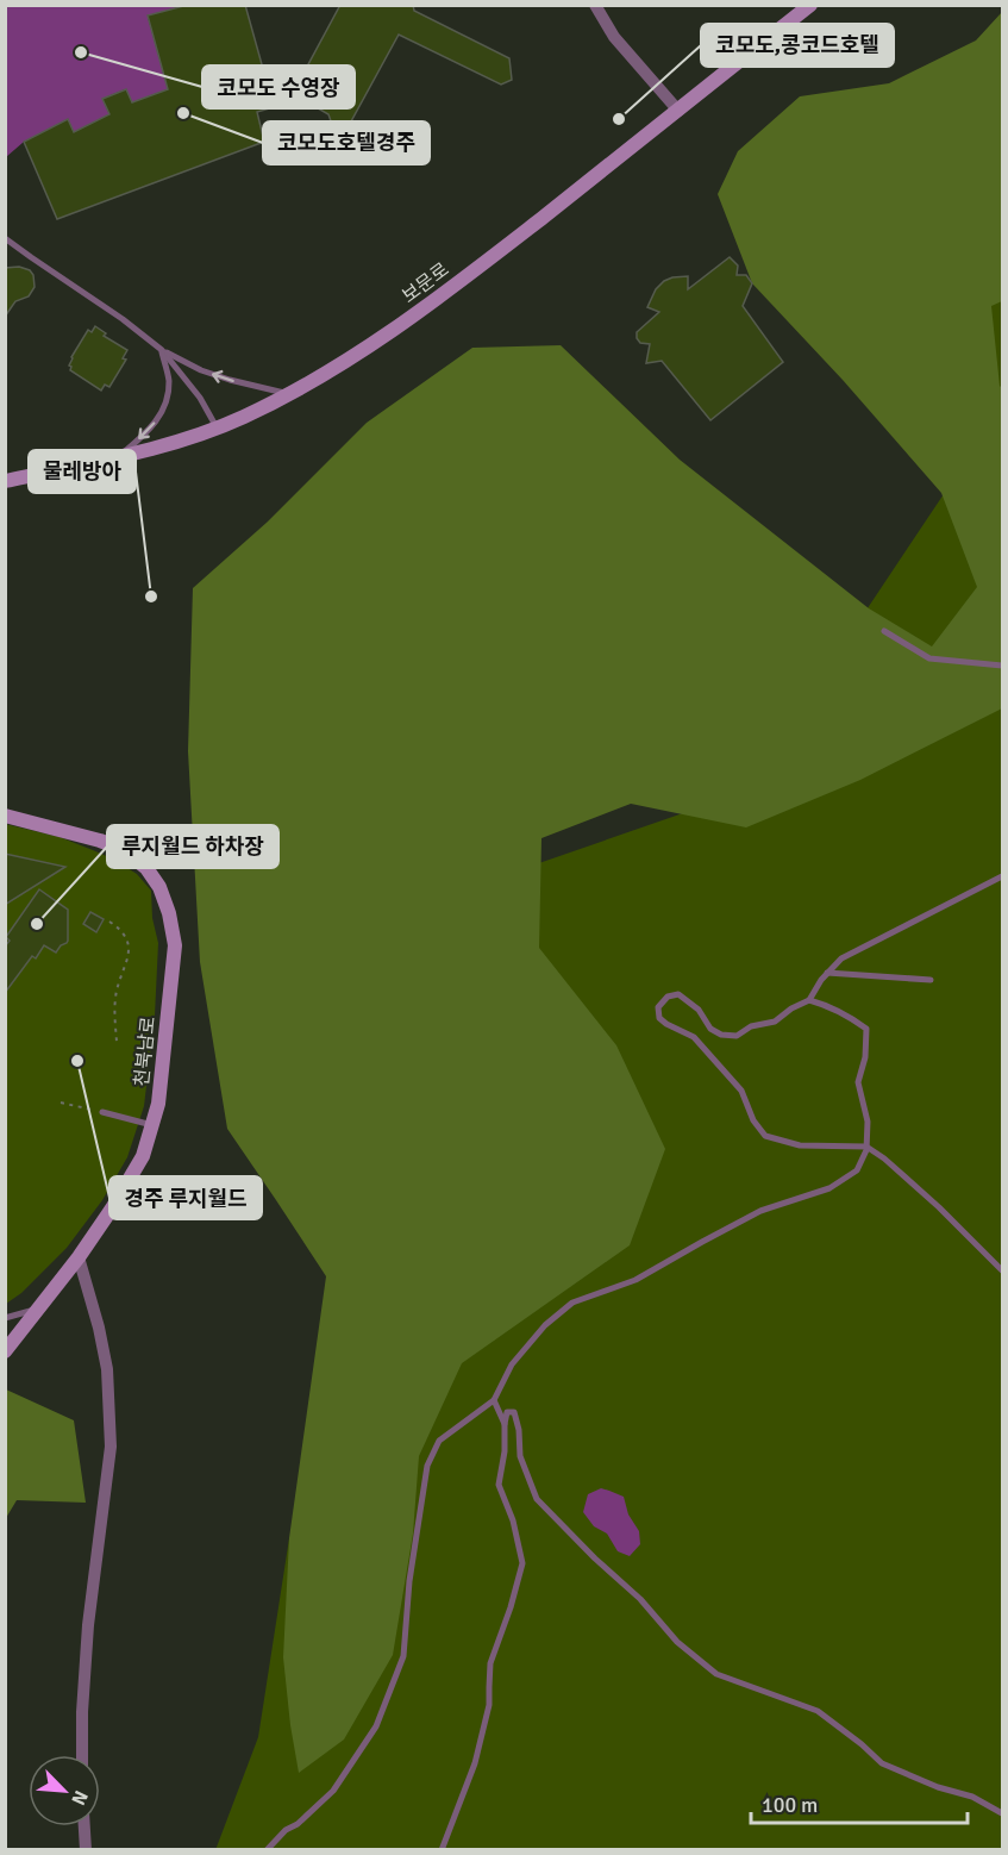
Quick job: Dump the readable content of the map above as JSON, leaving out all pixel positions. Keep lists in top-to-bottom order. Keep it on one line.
{"streets":{"street":["보문로","천북남로"]},"places":["코모도 수영장","코모도호텔경주","코모도,콩코드호텔","물레방아","루지월드 하차장","경주 루지월드"],"scale_bar":"100 m","north":"bottom right"}
